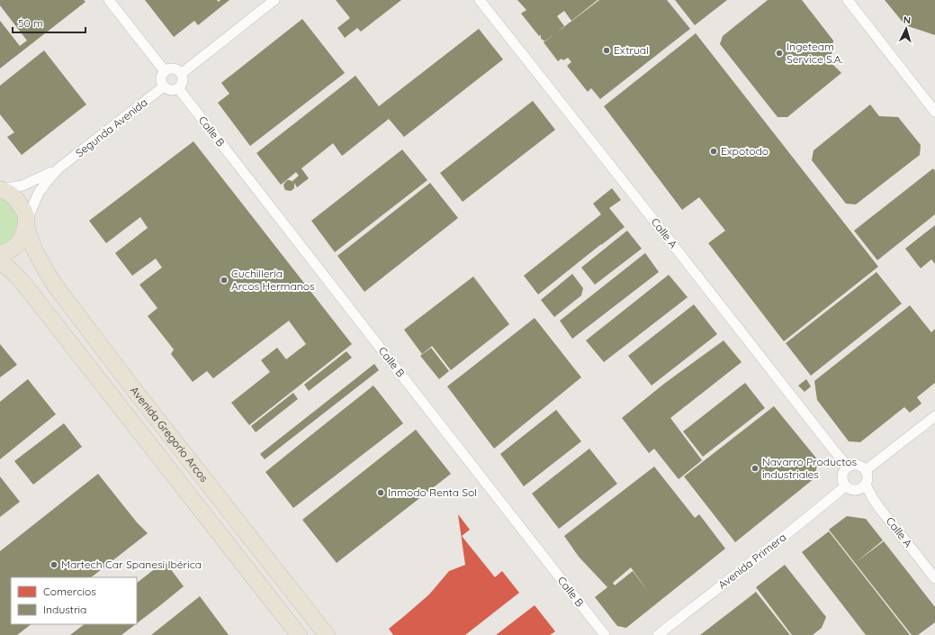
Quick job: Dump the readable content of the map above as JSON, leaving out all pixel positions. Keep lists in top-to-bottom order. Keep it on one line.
{"streets":{"main road":["Avenida Gregorio Arcos"],"street":["Segunda Avenida","Calle B","Calle A","Avenida Primera"]},"crossings":[["Segunda Avenida","Calle B"],["Calle A","Avenida Primera"]],"places":["Extrual","Ingeteam Service S.A.","Expotodo","Cuchillería Arcos Hermanos","Navarro Productos industriales","Inmodo Renta Sol","Martech Car Spanesi Ibérica"],"legend":["Comercios","Industria"],"scale_bar":"50 m","north":"top"}
